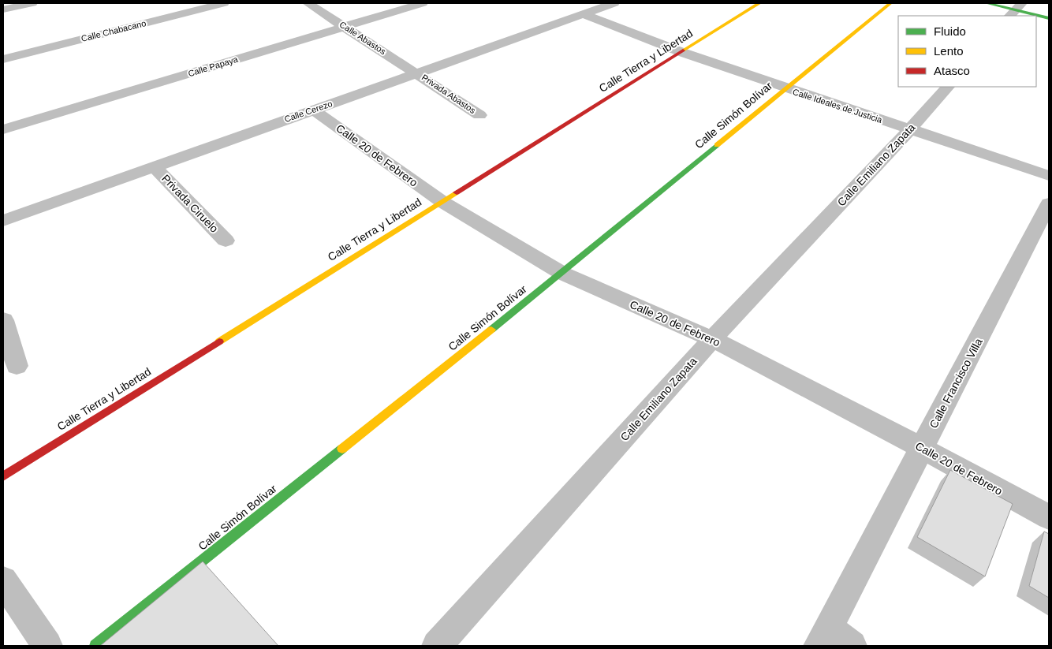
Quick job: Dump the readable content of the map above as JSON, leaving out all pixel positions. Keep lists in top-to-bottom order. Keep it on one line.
{"streets":{"street":["Calle Chabacano","Calle Abastos","Calle Tierra y Libertad","Calle Papaya","Privada Abastos","Calle Ideales de Justicia","Calle Cerezo","Calle Simón Bolívar","Calle 20 de Febrero","Calle Emiliano Zapata","Privada Ciruelo","Calle Francisco Villa"]},"crossings":[["Calle Abastos","Calle Papaya"],["Calle Abastos","Privada Abastos"],["Calle Abastos","Calle Cerezo"],["Calle Tierra y Libertad","Calle Ideales de Justicia"],["Calle Tierra y Libertad","Calle 20 de Febrero"],["Privada Abastos","Calle Cerezo"],["Calle Ideales de Justicia","Calle Cerezo"],["Calle Ideales de Justicia","Calle Simón Bolívar"],["Calle Ideales de Justicia","Calle Emiliano Zapata"],["Calle Cerezo","Calle 20 de Febrero"],["Calle Cerezo","Privada Ciruelo"],["Calle Simón Bolívar","Calle 20 de Febrero"],["Calle 20 de Febrero","Calle Emiliano Zapata"],["Calle 20 de Febrero","Calle Francisco Villa"]],"legend":["Fluido","Lento","Atasco"]}
